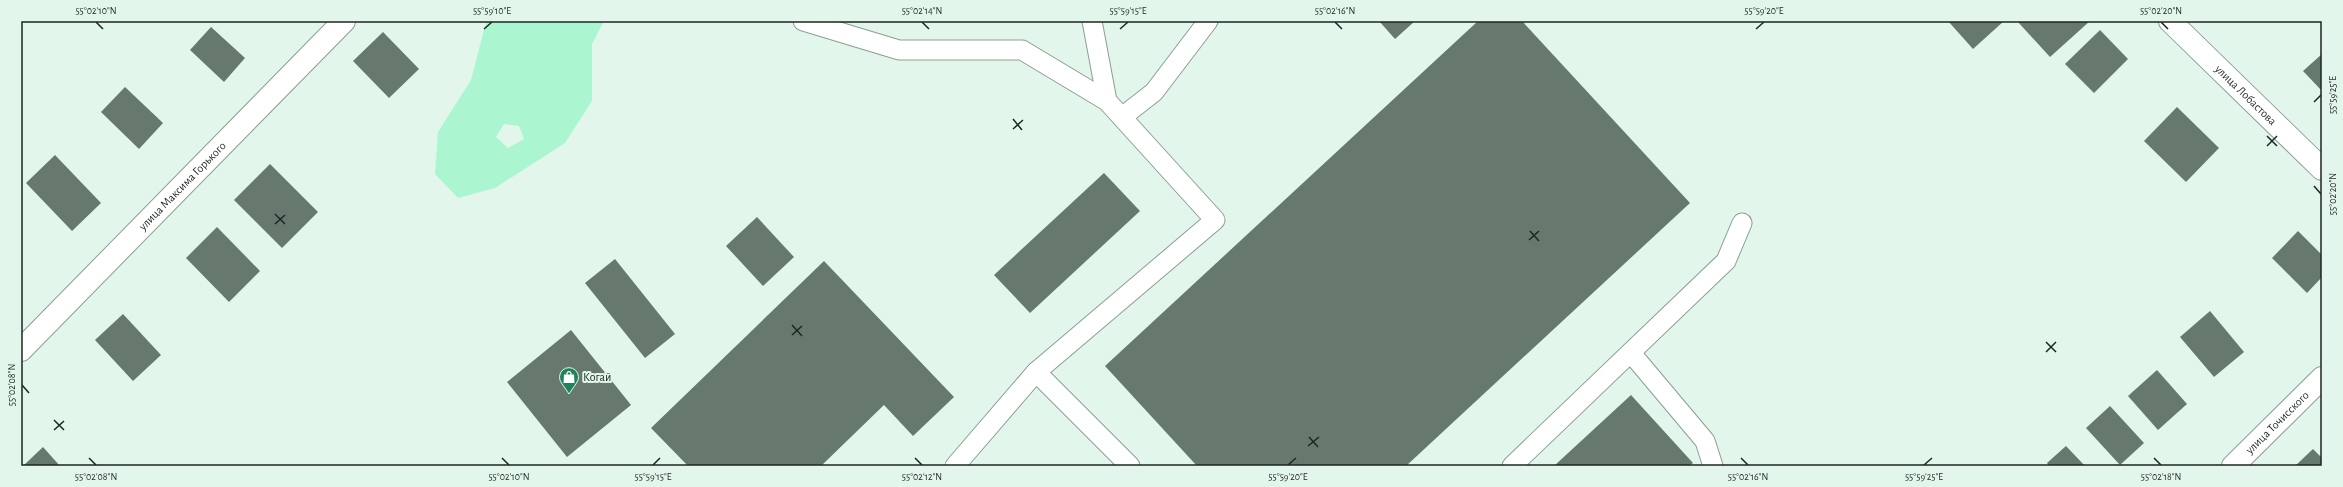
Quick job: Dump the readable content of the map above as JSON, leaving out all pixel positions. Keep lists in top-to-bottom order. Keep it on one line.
{"streets":{"street":["улица Лобастова","улица Максима Горького","улица Точисского"]},"places":{"shop":["Когай"]},"coordinates":["55°02'10\"N","55°59'10\"E","55°02'14\"N","55°59'15\"E","55°02'16\"N","55°59'20\"E","55°02'20\"N","55°59'25\"E","55°02'08\"N","55°02'12\"N","55°02'18\"N"]}
